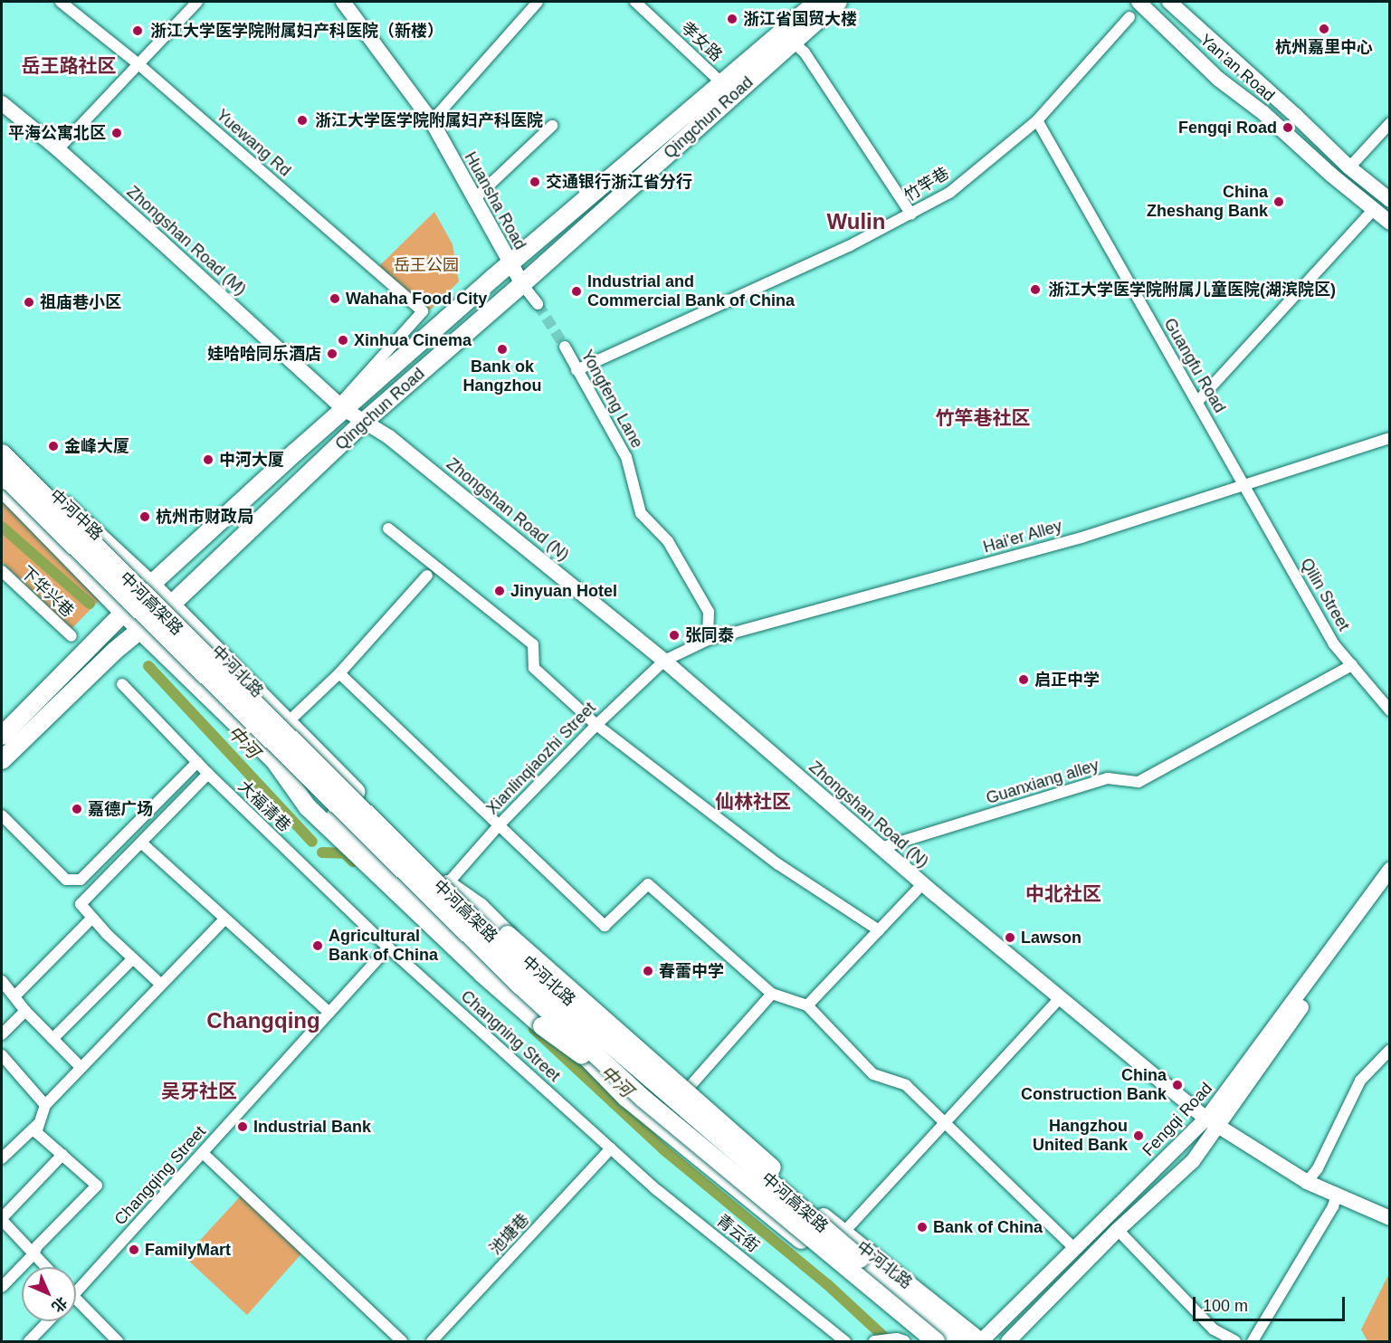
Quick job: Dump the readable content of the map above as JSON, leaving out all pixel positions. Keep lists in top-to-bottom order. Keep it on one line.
{"streets":{"main road":["Yan'an Road","Qingchun Road","Huansha Road","Zhongshan Road (M)","Zhongshan Road (N)","中河中路","中河高架路","中河北路","Fengqi Road"],"street":["孝女路","Yuewang Rd","竹竿巷","Guangfu Road","Yongfeng Lane","Hai'er Alley","下华兴巷","Qilin Street","Xianlinqiaozhi Street","Guanxiang alley","大福清巷","Changning Street","Changqing Street","青云街","池塘巷"]},"crossings":[["孝女路","Qingchun Road"],["Qingchun Road","Yuewang Rd"],["Qingchun Road","Huansha Road"],["Qingchun Road","Zhongshan Road (M)"],["Qingchun Road","Zhongshan Road (N)"],["Qingchun Road","中河中路"],["Qingchun Road","中河北路"],["Yuewang Rd","Zhongshan Road (M)"],["Yuewang Rd","Zhongshan Road (N)"],["竹竿巷","Guangfu Road"],["竹竿巷","Yongfeng Lane"],["Zhongshan Road (M)","Zhongshan Road (N)"],["Guangfu Road","Hai'er Alley"],["Guangfu Road","Qilin Street"],["Yongfeng Lane","Hai'er Alley"],["Zhongshan Road (N)","Hai'er Alley"],["Zhongshan Road (N)","Xianlinqiaozhi Street"],["Zhongshan Road (N)","Guanxiang alley"],["Zhongshan Road (N)","Fengqi Road"],["中河中路","中河北路"],["Hai'er Alley","Qilin Street"],["Hai'er Alley","Xianlinqiaozhi Street"],["Qilin Street","Guanxiang alley"],["中河北路","Xianlinqiaozhi Street"],["中河北路","Fengqi Road"],["大福清巷","Changning Street"],["大福清巷","Changqing Street"],["Changning Street","Changqing Street"],["Changning Street","青云街"],["Changning Street","池塘巷"],["青云街","池塘巷"]],"districts":["岳王路社区","Wulin","竹竿巷社区","仙林社区","中北社区","Changqing","吴牙社区"],"water":["中河"],"parks":["岳王公园"],"places":["浙江省国贸大楼","杭州嘉里中心","浙江大学医学院附属妇产科医院（新楼）","浙江大学医学院附属妇产科医院","Fengqi Road","平海公寓北区","交通银行浙江省分行","China Zheshang Bank","浙江大学医学院附属儿童医院(湖滨院区)","Industrial and Commercial Bank of China","Wahaha Food City","祖庙巷小区","Xinhua Cinema","Bank ok Hangzhou","娃哈哈同乐酒店","金峰大厦","中河大厦","杭州市财政局","Jinyuan Hotel","张同泰","启正中学","嘉德广场","Lawson","Agricultural Bank of China","春蕾中学","China Construction Bank","Industrial Bank","Hangzhou United Bank","Bank of China","FamilyMart"],"scale_bar":"100 m","north":"bottom right"}
